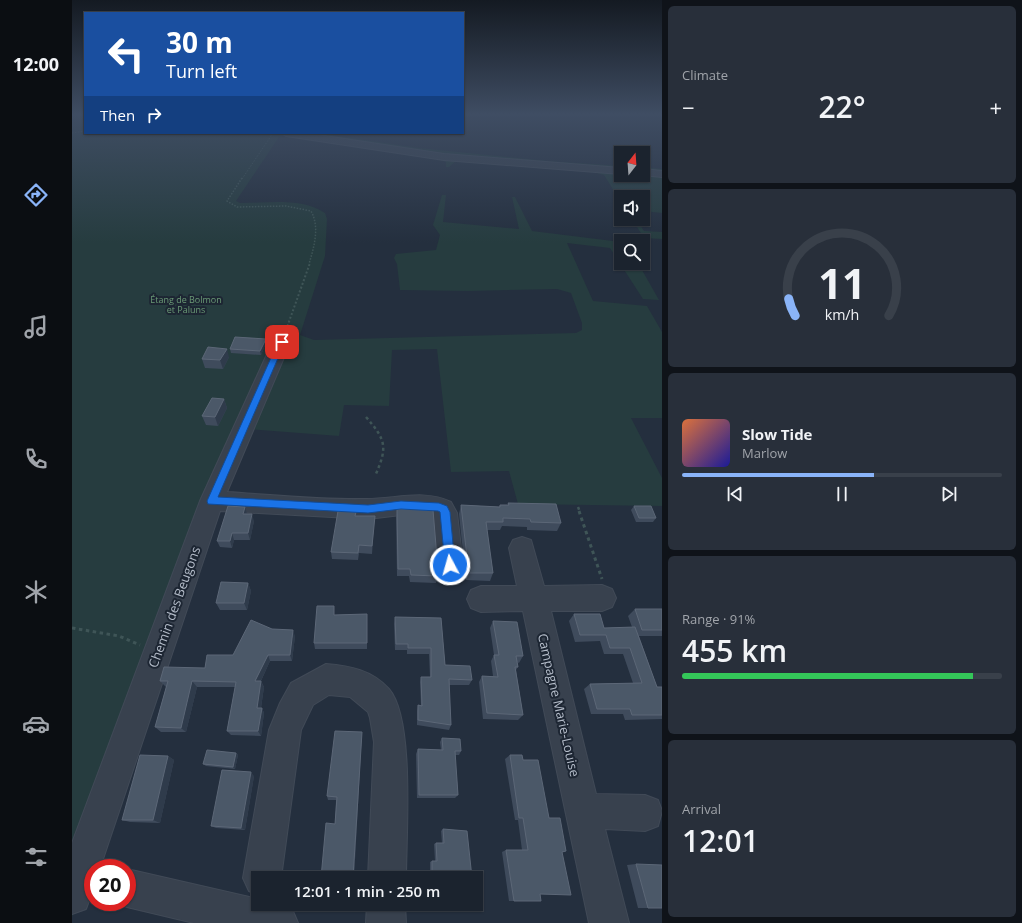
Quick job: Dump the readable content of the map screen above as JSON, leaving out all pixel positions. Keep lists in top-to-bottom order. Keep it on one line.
{"streets":{"street":["Chemin des Beugons","Campagne Marie-Louise"]},"parks":["Étang de Bolmon et Paluns"],"north":"top","page":{"tabs":"12:00","tile":["Climate",["Range · 91%","455 km"],["Arrival","12:01"]],"turn":["30 m","Turn left"],"heat":["−","22°","+"],"then":"Then","song":["Slow Tide","Marlow"],"limit":"20","trip":"12:01 · 1 min · 250 m","gauge":["11","km/h"]}}
